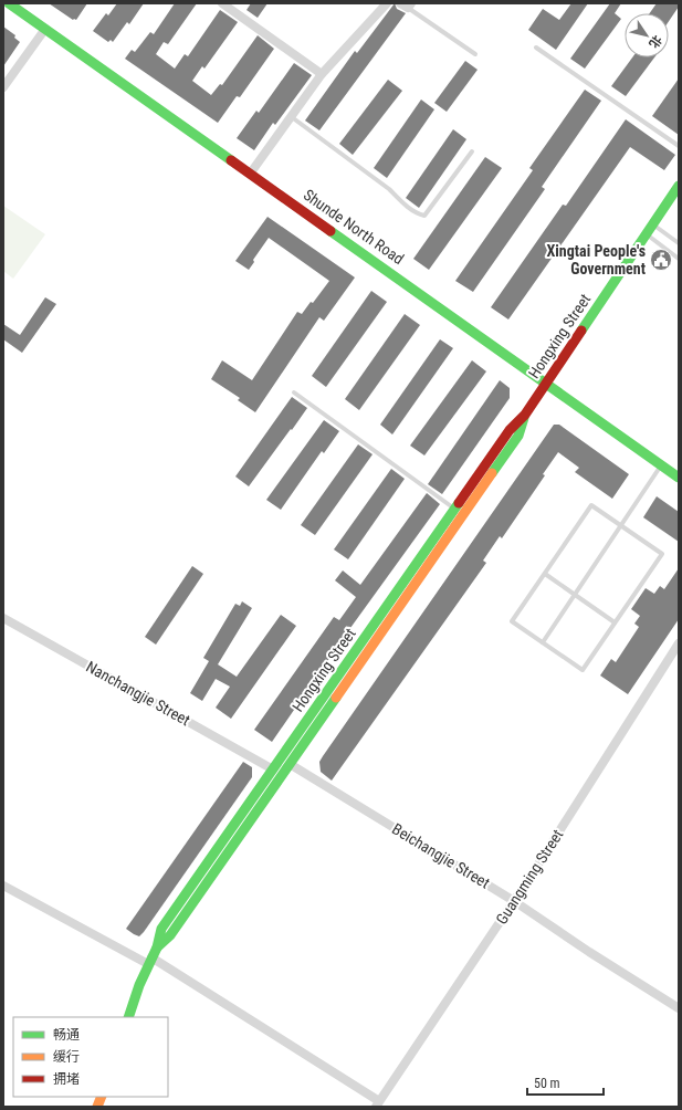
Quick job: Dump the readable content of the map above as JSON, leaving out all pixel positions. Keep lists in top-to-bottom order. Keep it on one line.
{"streets":{"street":["Shunde North Road","Hongxing Street","Nanchangjie Street","Beichangjie Street","Guangming Street"]},"crossings":[["Shunde North Road","Hongxing Street"],["Hongxing Street","Nanchangjie Street"],["Hongxing Street","Beichangjie Street"],["Beichangjie Street","Guangming Street"]],"places":{"public building":["Xingtai People's Government"]},"legend":["畅通","缓行","拥堵"],"scale_bar":"50 m","north":"bottom right"}
